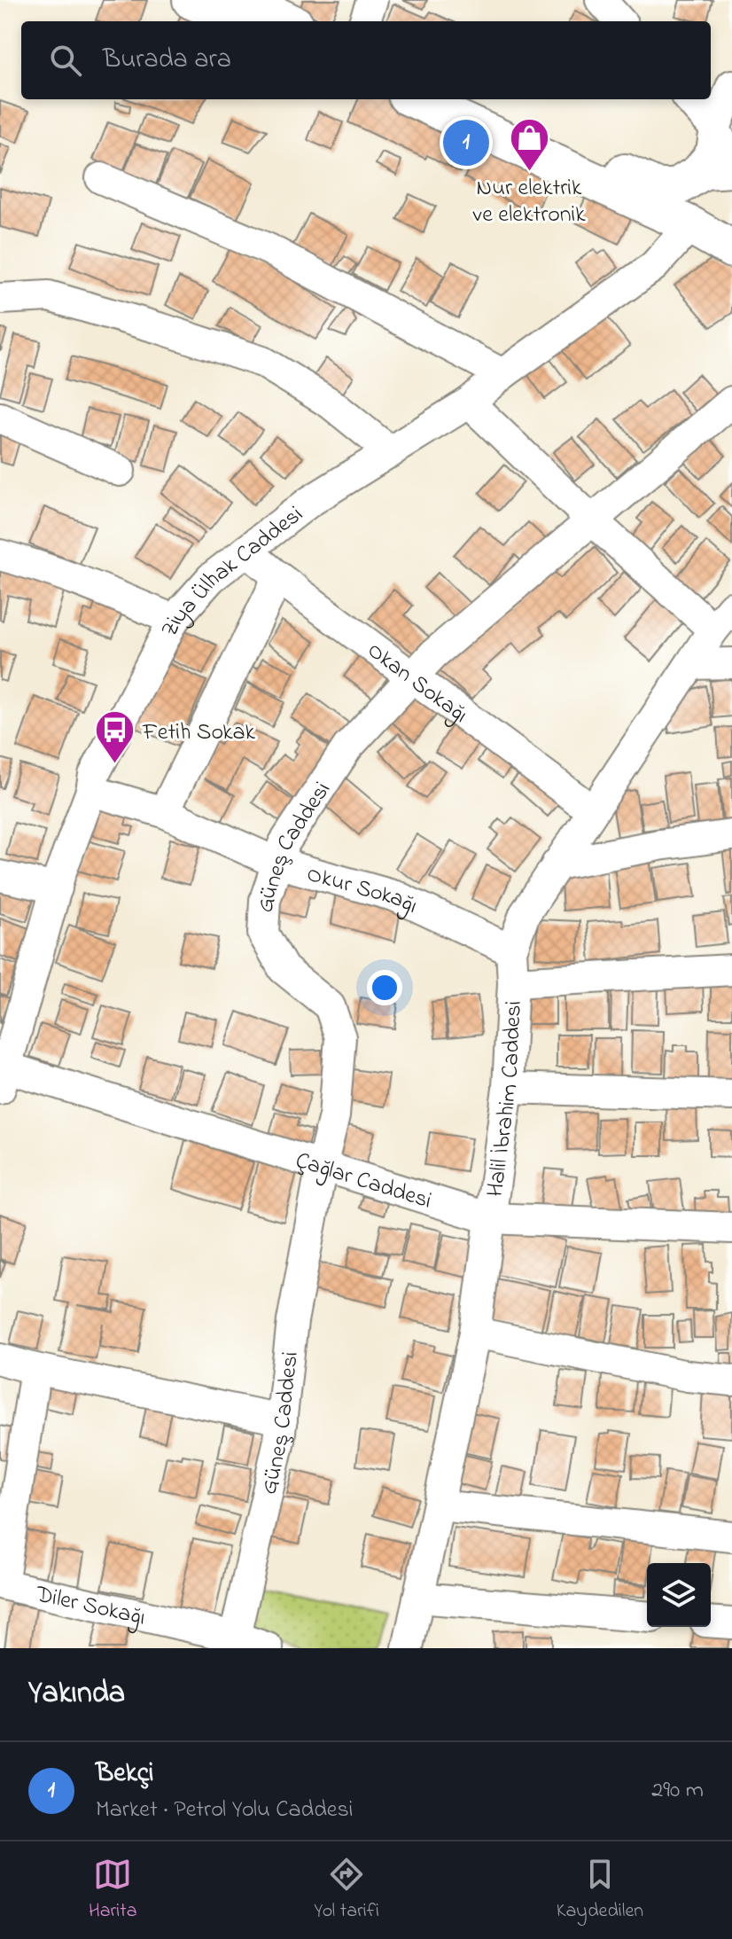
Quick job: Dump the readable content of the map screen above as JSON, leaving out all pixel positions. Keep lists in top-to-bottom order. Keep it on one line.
{"streets":{"street":["Ziya Ülhak Caddesi","Okan Sokağı","Güneş Caddesi","Okur Sokağı","Halil İbrahim Caddesi","Çağlar Caddesi","Diler Sokağı"]},"crossings":[["Ziya Ülhak Caddesi","Okan Sokağı"],["Ziya Ülhak Caddesi","Okur Sokağı"],["Ziya Ülhak Caddesi","Çağlar Caddesi"],["Okan Sokağı","Güneş Caddesi"],["Okan Sokağı","Halil İbrahim Caddesi"],["Güneş Caddesi","Okur Sokağı"],["Güneş Caddesi","Çağlar Caddesi"],["Güneş Caddesi","Diler Sokağı"],["Okur Sokağı","Halil İbrahim Caddesi"],["Halil İbrahim Caddesi","Çağlar Caddesi"]],"places":{"shop":["Nur elektrik ve elektronik"],"bus stop":["Fetih Sokak"]},"page":{"search":"Burada ara","pins":"1","heading":"Yakında","list":[{"mark":"1","name":"Bekçi","note":"Market · Petrol Yolu Caddesi","value":"290 m"}],"nav":["Harita","Yol tarifi","Kaydedilen"]}}
